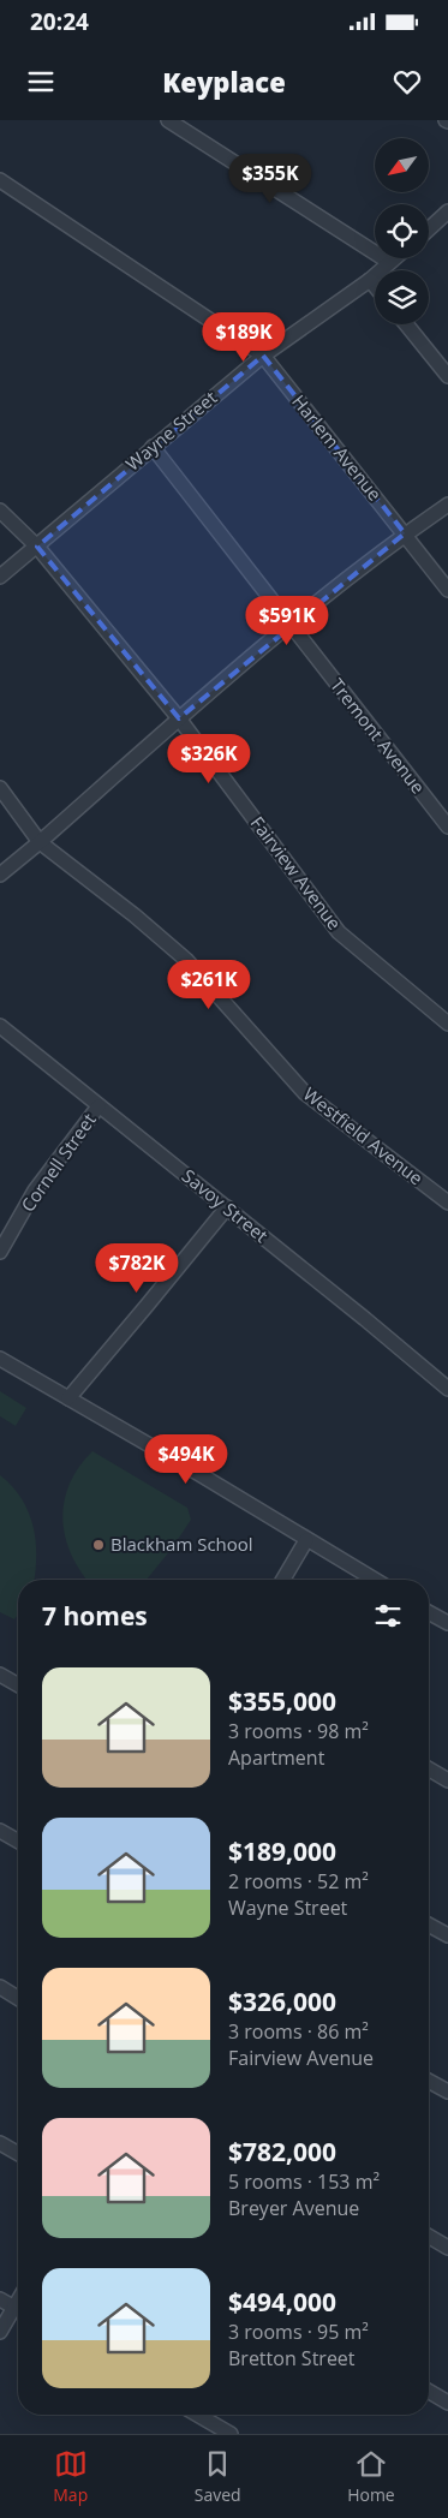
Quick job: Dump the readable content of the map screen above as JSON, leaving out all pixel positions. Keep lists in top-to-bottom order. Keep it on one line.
{"streets":{"street":["Wayne Street","Harlem Avenue","Tremont Avenue","Fairview Avenue","Westfield Avenue","Cornell Street","Savoy Street"]},"crossings":[["Wayne Street","Harlem Avenue"],["Wayne Street","Tremont Avenue"],["Wayne Street","Fairview Avenue"],["Cornell Street","Savoy Street"]],"places":["Blackham School"],"north":"bottom left","page":{"status":"20:24","header":"Keyplace","price":["$355K","$189K","$591K","$326K","$261K","$782K","$494K"],"heading":"7 homes","list":[{"name":"$355,000","note":"3 rooms · 98 m² · Apartment"},{"name":"$189,000","note":"2 rooms · 52 m² · Wayne Street"},{"name":"$326,000","note":"3 rooms · 86 m² · Fairview Avenue"},{"name":"$782,000","note":"5 rooms · 153 m² · Breyer Avenue"},{"name":"$494,000","note":"3 rooms · 95 m² · Bretton Street"}],"tabs":["Map","Saved","Home"]}}
